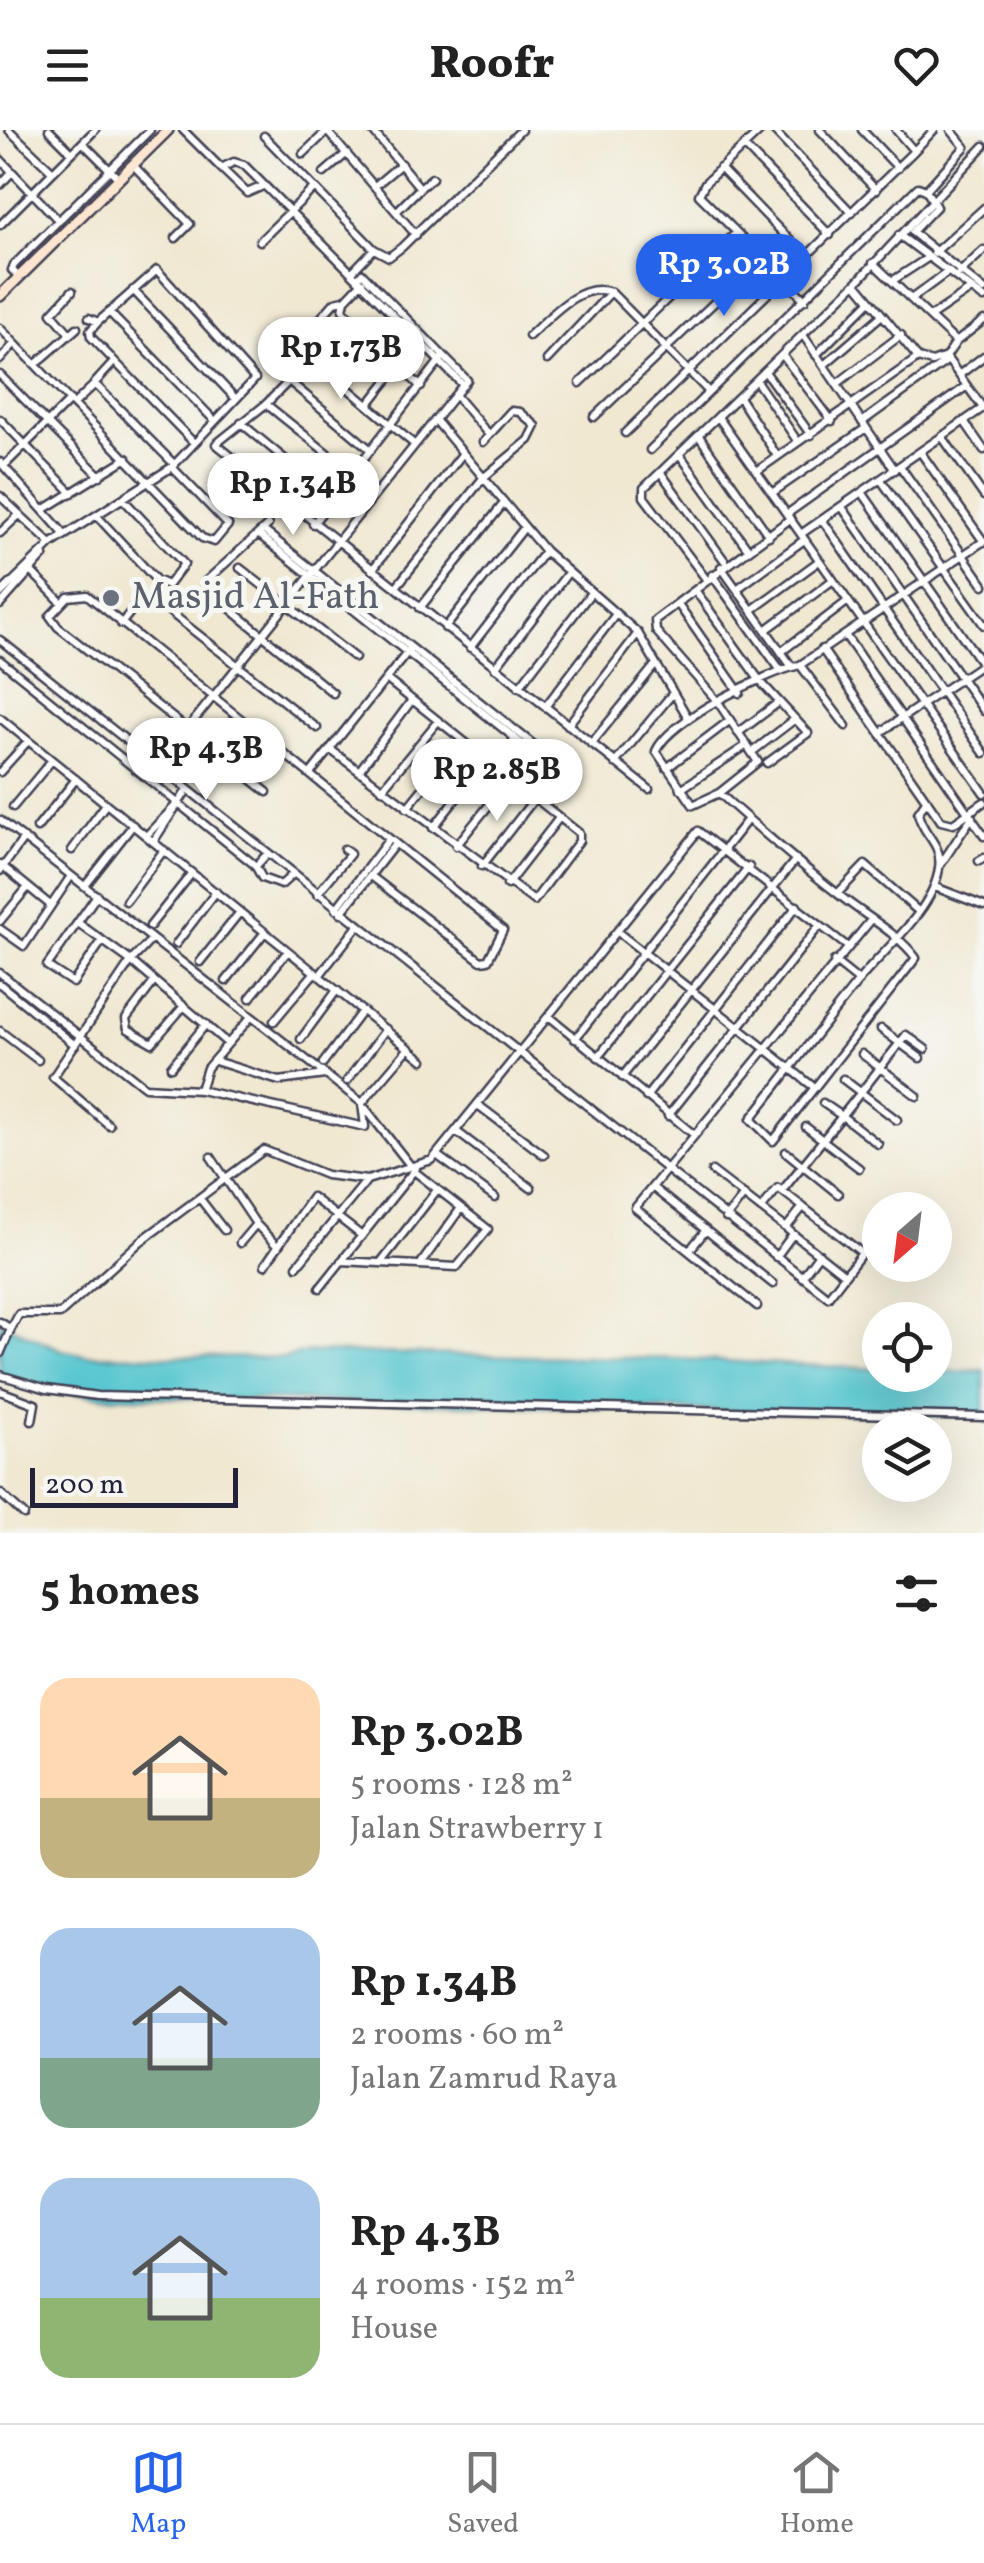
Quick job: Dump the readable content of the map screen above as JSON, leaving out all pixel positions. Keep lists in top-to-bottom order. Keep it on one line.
{"places":["Masjid Al-Fath"],"scale_bar":"200 m","north":"bottom left","page":{"header":"Roofr","price":["Rp 3.02B","Rp 1.73B","Rp 1.34B","Rp 4.3B","Rp 2.85B"],"scale":"200 m","heading":"5 homes","list":[{"name":"Rp 3.02B","note":"5 rooms · 128 m² · Jalan Strawberry 1"},{"name":"Rp 1.34B","note":"2 rooms · 60 m² · Jalan Zamrud Raya"},{"name":"Rp 4.3B","note":"4 rooms · 152 m² · House"}],"tabs":["Map","Saved","Home"]}}
